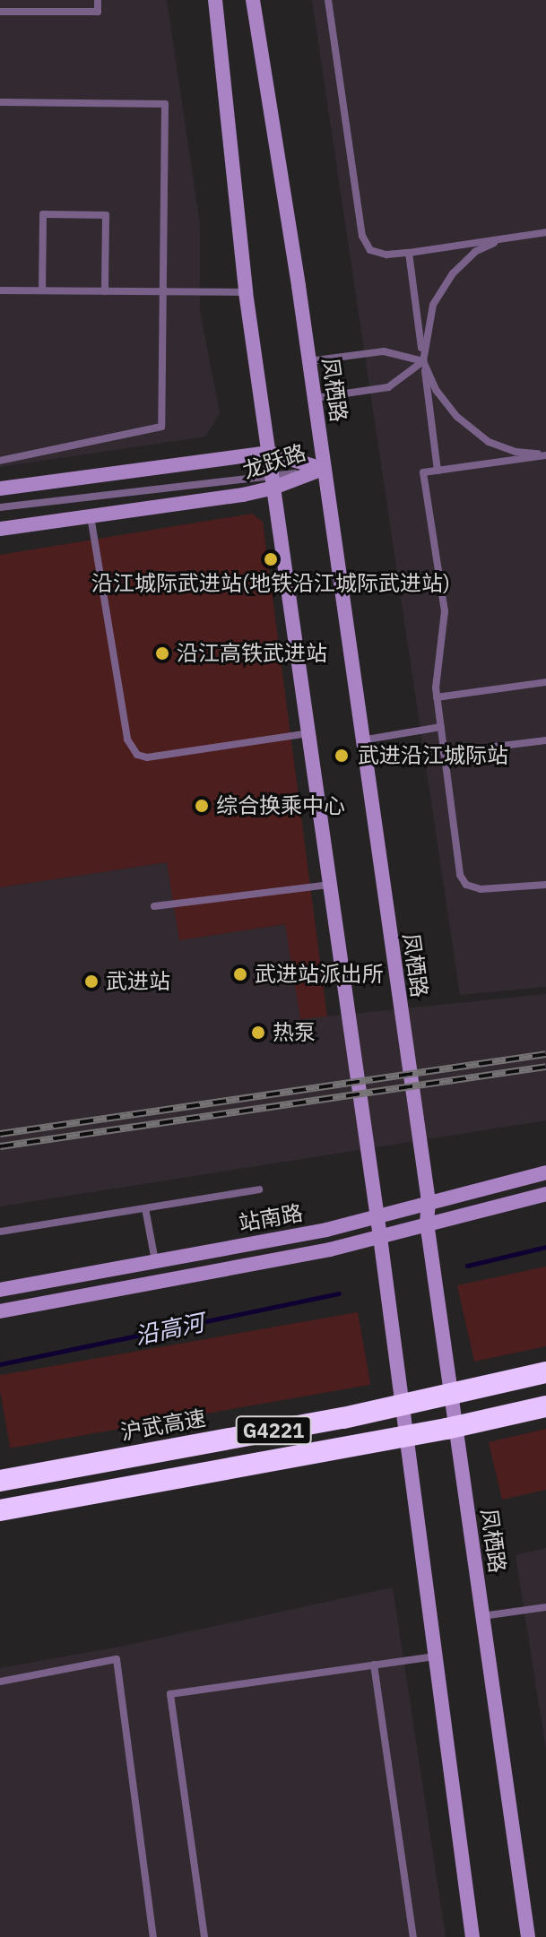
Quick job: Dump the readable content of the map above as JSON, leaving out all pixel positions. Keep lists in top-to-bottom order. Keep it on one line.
{"streets":{"highway":["沪武高速","G4221"],"main road":["凤栖路","龙跃路","站南路"]},"crossings":[["凤栖路","龙跃路"],["凤栖路","站南路"]],"water":["沿高河"],"places":["沿江城际武进站(地铁沿江城际武进站)","沿江高铁武进站","武进沿江城际站","综合换乘中心","武进站派出所","武进站","热泵"]}
